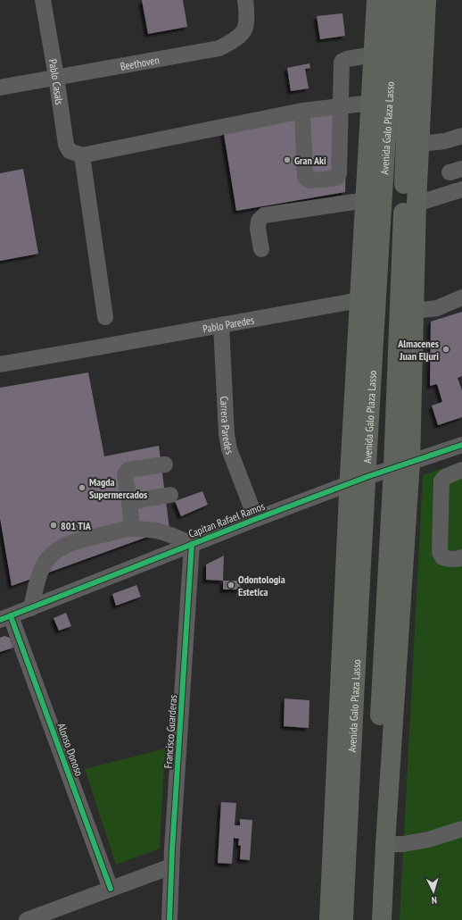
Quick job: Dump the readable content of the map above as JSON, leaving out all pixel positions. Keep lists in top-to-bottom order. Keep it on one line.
{"streets":{"main road":["Avenida Galo Plaza Lasso"],"street":["Beethoven","Pablo Casals","Pablo Paredes","Carrera Paredes","Capitan Rafael Ramos","Francisco Guarderas","Alonso Donoso"]},"crossings":[["Beethoven","Pablo Casals"],["Avenida Galo Plaza Lasso","Pablo Paredes"],["Avenida Galo Plaza Lasso","Capitan Rafael Ramos"],["Pablo Paredes","Carrera Paredes"],["Carrera Paredes","Capitan Rafael Ramos"],["Capitan Rafael Ramos","Francisco Guarderas"],["Capitan Rafael Ramos","Alonso Donoso"]],"places":["Gran Aki","Almacenes Juan Eljuri","Magda Supermercados","801 TIA","Odontologia Estetica"],"north":"bottom"}
